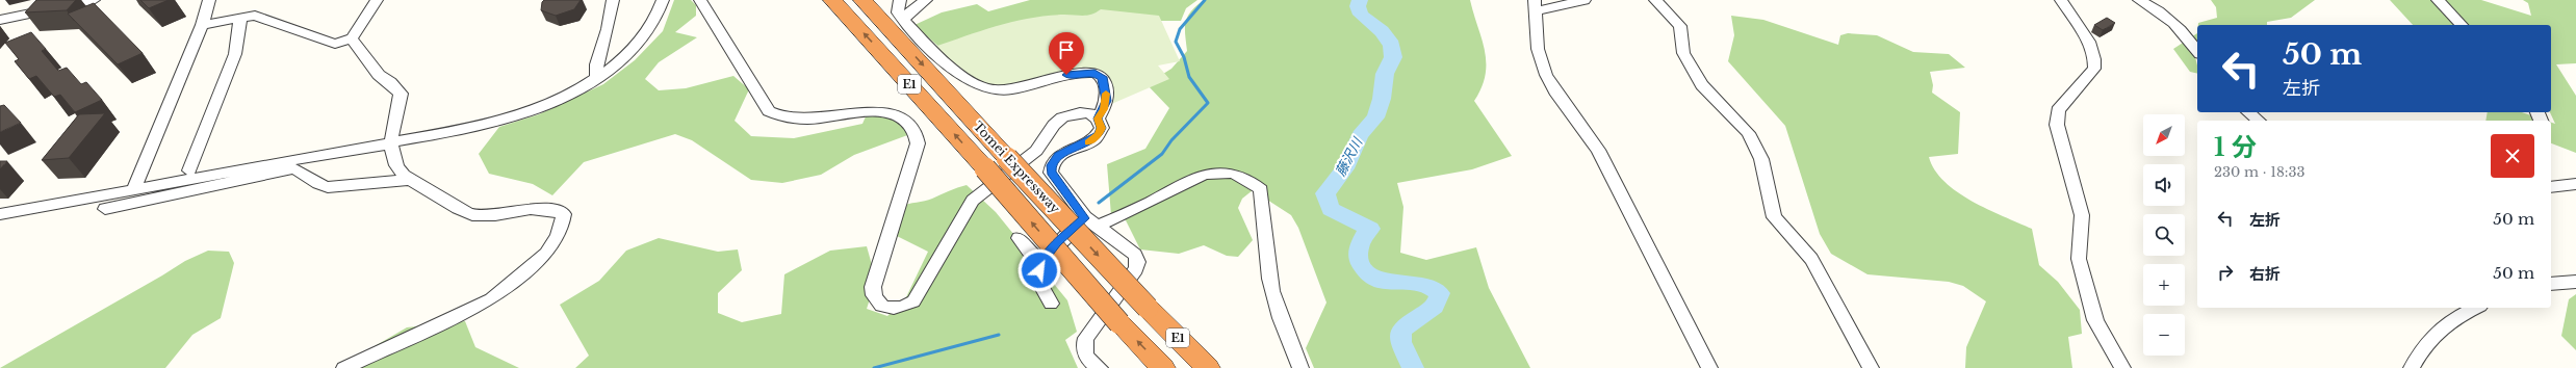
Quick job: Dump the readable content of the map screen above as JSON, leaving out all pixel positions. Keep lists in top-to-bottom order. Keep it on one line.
{"streets":{"highway":["E1","Tomei Expressway"]},"water":["藤沢川"],"north":"bottom left","page":{"turn":["50 m","左折"],"map_buttons":["+","−"],"heading":["1 分","230 m · 18:33"],"list":[{"name":"左折","value":"50 m"},{"name":"右折","value":"50 m"}]}}
